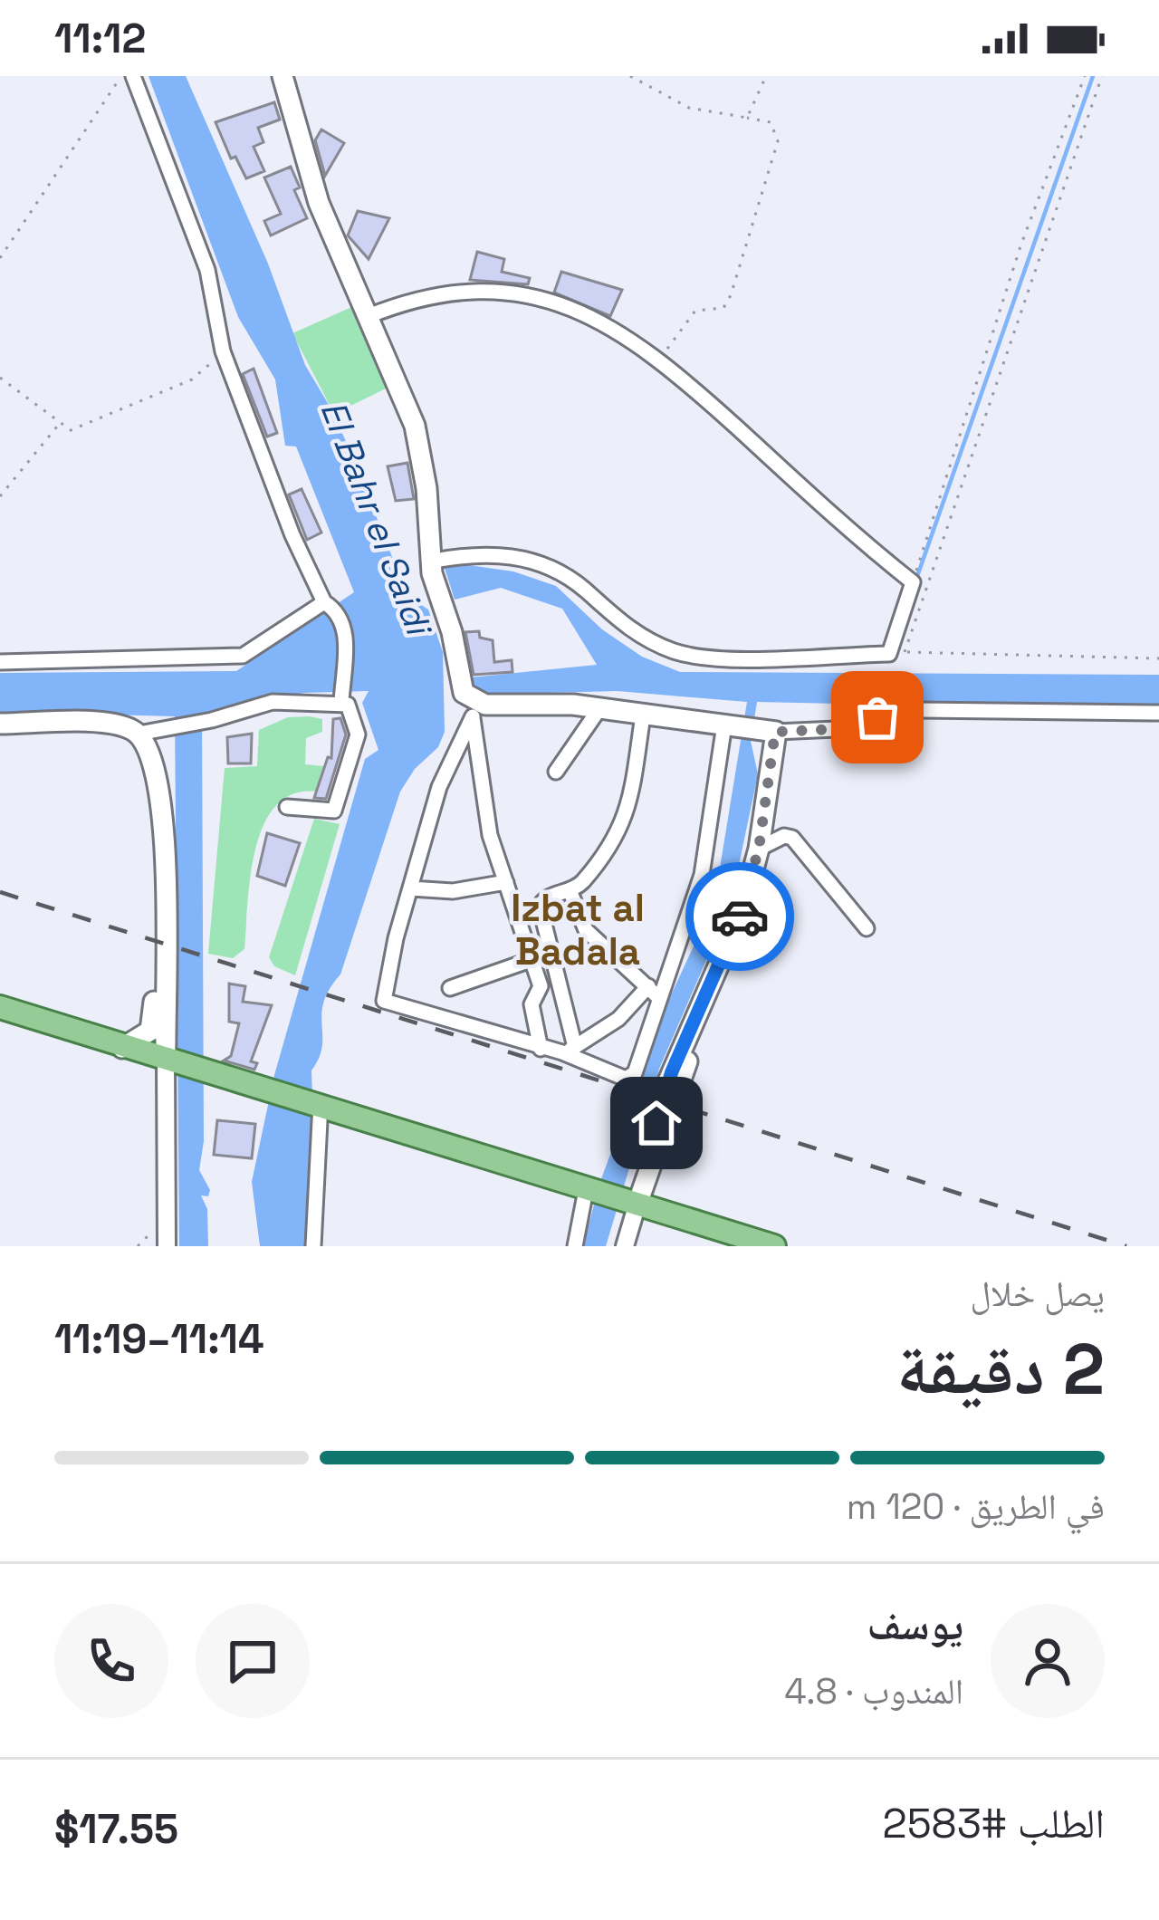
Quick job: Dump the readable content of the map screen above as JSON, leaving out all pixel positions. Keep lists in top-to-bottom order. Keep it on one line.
{"districts":["Izbat al Badala"],"water":["El Bahr el Saidi"],"page":{"status":"11:12","heading":["2 دقيقة","يصل خلال","11:14–11:19"],"panel":["يوسف","المندوب · 4.8","الطلب #2583","$17.55"],"bar":"في الطريق · 120 m"}}
